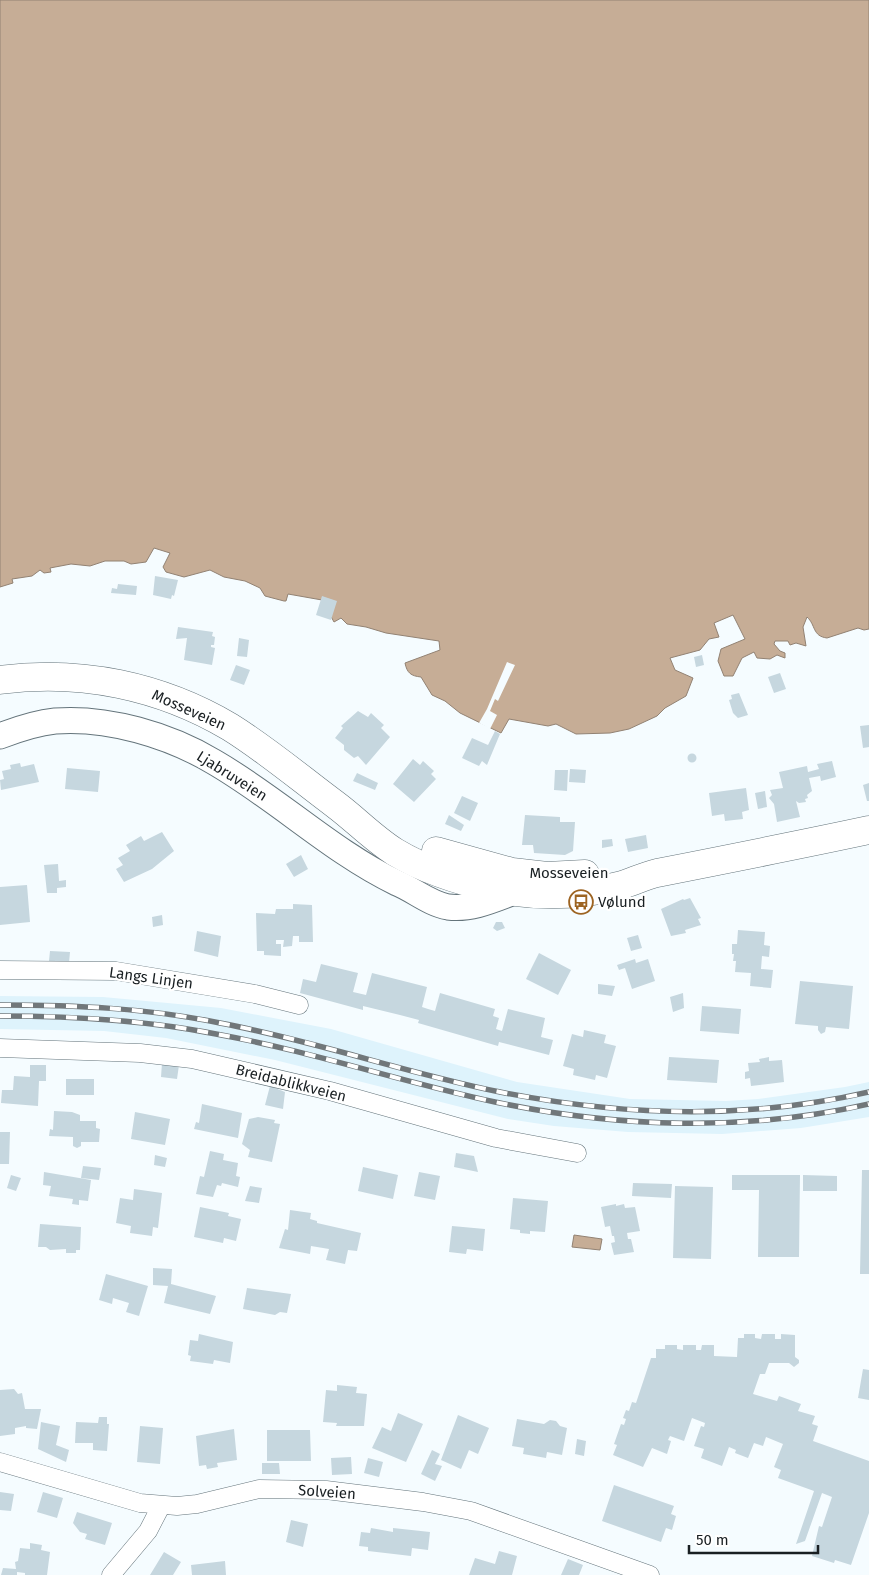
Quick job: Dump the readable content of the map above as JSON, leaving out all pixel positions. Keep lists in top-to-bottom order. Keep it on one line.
{"streets":{"highway":["Mosseveien"],"street":["Ljabruveien","Langs Linjen","Breidablikkveien","Solveien"]},"crossings":[["Mosseveien","Ljabruveien"]],"places":{"bus stop":["Vølund"]},"scale_bar":"50 m"}
